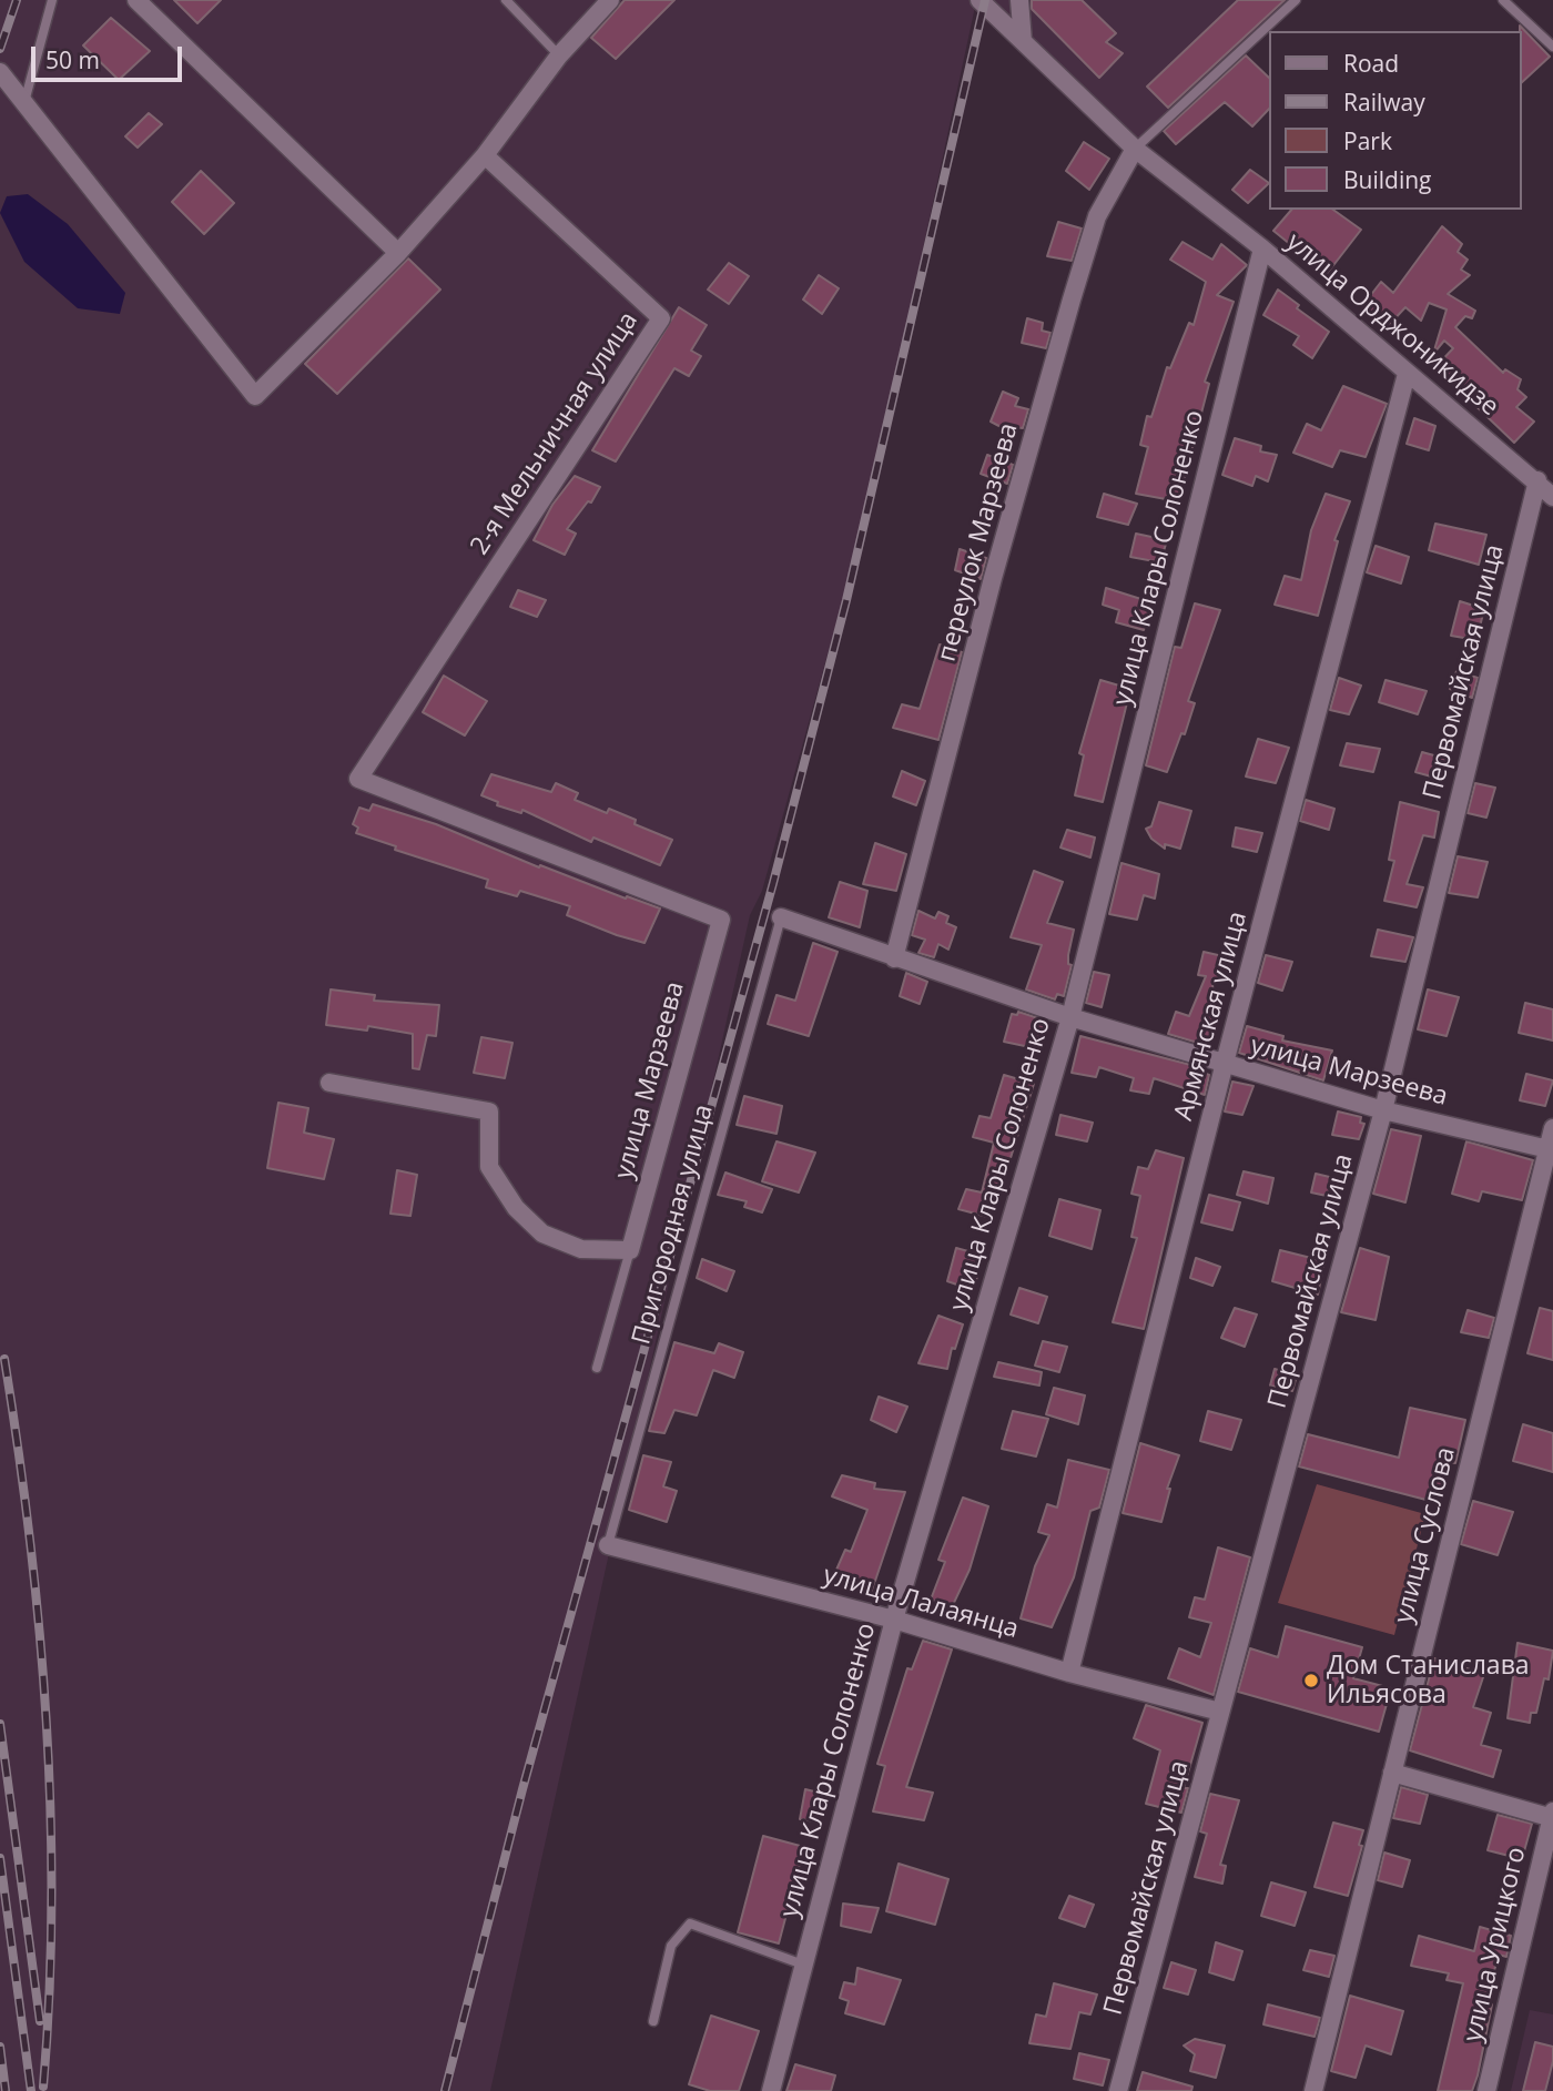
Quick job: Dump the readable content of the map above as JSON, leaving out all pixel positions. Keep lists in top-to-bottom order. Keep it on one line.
{"streets":{"street":["улица Орджоникидзе","2-я Мельничная улица","переулок Марзеева","улица Клары Солоненко","Первомайская улица","Армянская улица","улица Марзеева","улица Суслова","улица Лалаянца","улица Урицкого"],"lane":["Пригородная улица"]},"crossings":[["улица Орджоникидзе","переулок Марзеева"],["улица Орджоникидзе","улица Клары Солоненко"],["улица Орджоникидзе","Первомайская улица"],["улица Орджоникидзе","Армянская улица"],["2-я Мельничная улица","улица Марзеева"],["переулок Марзеева","улица Марзеева"],["улица Клары Солоненко","улица Марзеева"],["улица Клары Солоненко","улица Лалаянца"],["Первомайская улица","улица Марзеева"],["Первомайская улица","улица Лалаянца"],["Армянская улица","улица Марзеева"],["Армянская улица","улица Лалаянца"],["улица Марзеева","Пригородная улица"],["улица Марзеева","улица Суслова"],["Пригородная улица","улица Лалаянца"]],"places":["Дом Станислава Ильясова"],"legend":["Road","Railway","Park","Building"],"scale_bar":"50 m"}
